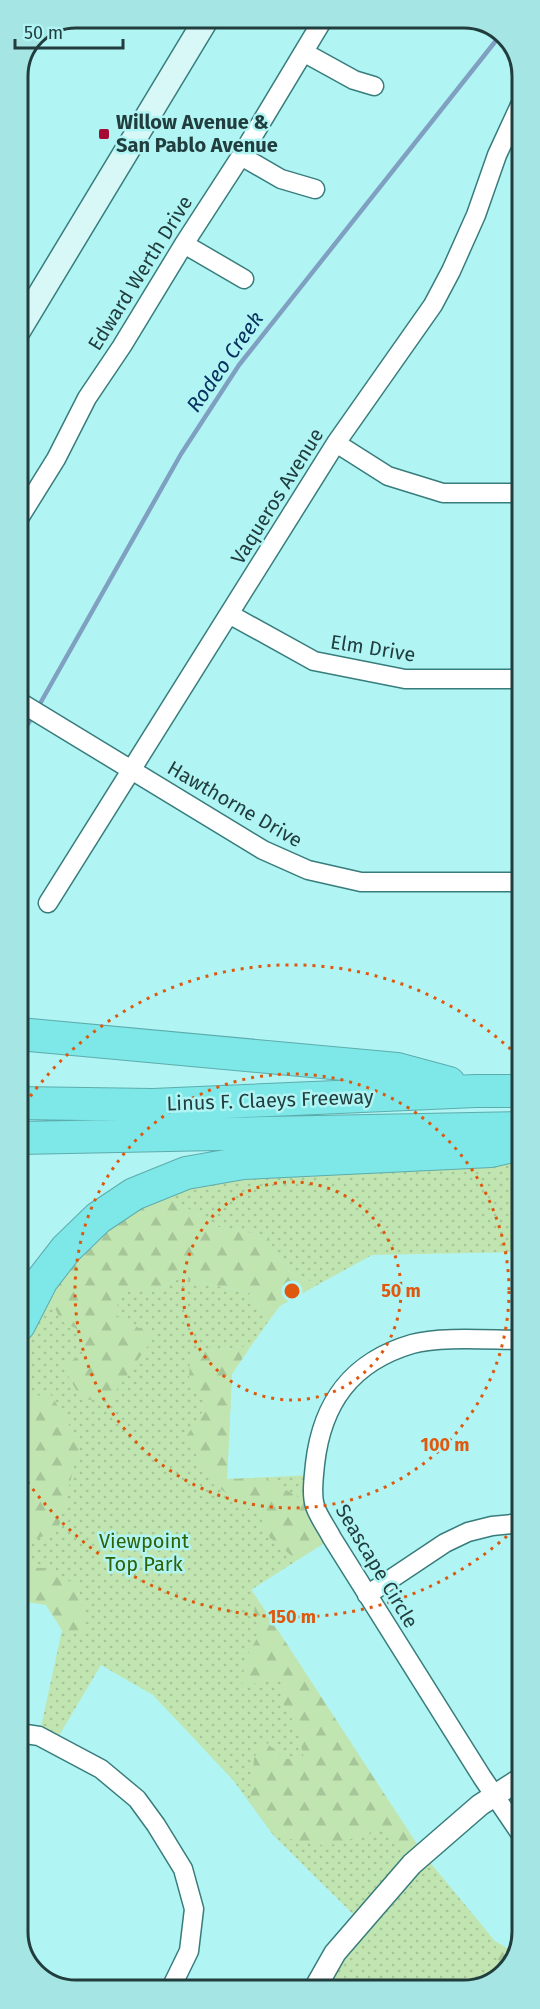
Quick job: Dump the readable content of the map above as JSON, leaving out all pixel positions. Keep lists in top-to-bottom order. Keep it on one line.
{"streets":{"highway":["Linus F. Claeys Freeway"],"street":["Edward Werth Drive","Vaqueros Avenue","Elm Drive","Hawthorne Drive","Seascape Circle"]},"crossings":[["Vaqueros Avenue","Elm Drive"],["Vaqueros Avenue","Hawthorne Drive"]],"water":["Rodeo Creek"],"parks":["Viewpoint Top Park"],"places":{"transit":["Willow Avenue & San Pablo Avenue"]},"scale_bar":"50 m","rings":["50 m","100 m","150 m"]}
